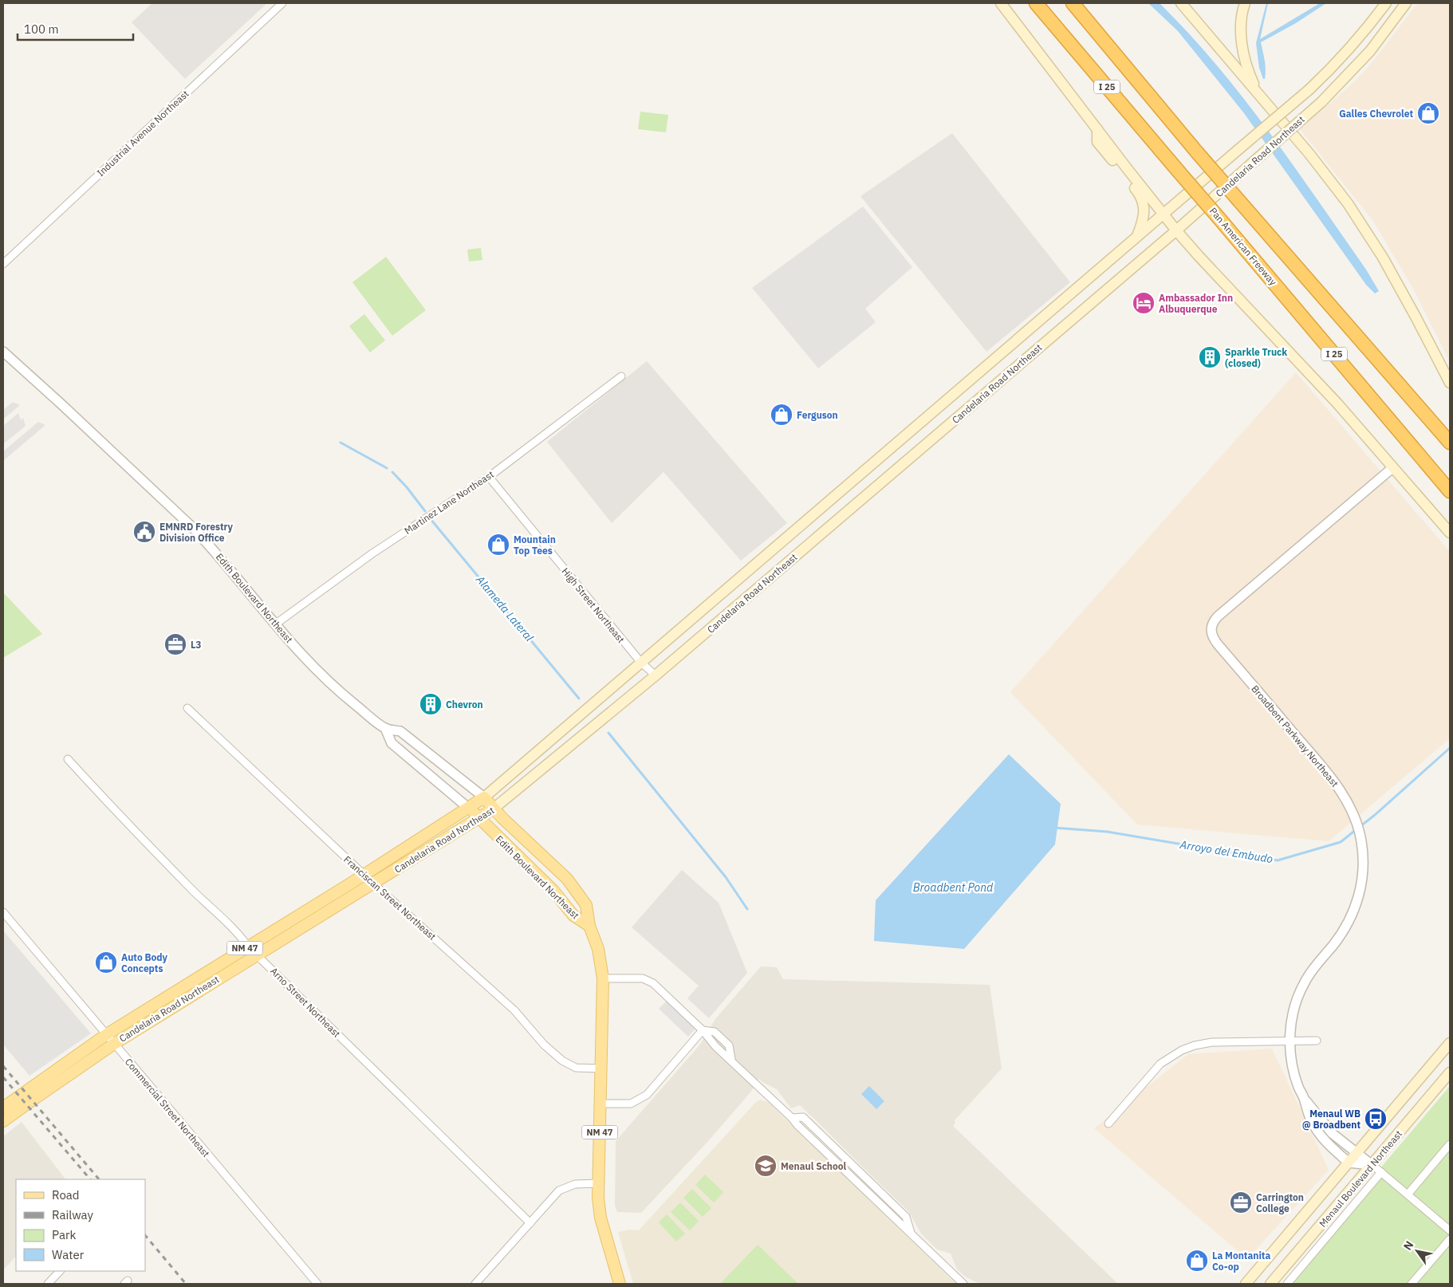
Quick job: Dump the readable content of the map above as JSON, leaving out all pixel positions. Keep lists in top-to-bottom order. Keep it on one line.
{"streets":{"highway":["I 25","Pan American Freeway"],"main road":["Candelaria Road Northeast","Edith Boulevard Northeast","NM 47","Menaul Boulevard Northeast"],"street":["Industrial Avenue Northeast","Martinez Lane Northeast","High Street Northeast","Broadbent Parkway Northeast","Franciscan Street Northeast","Arno Street Northeast","Commercial Street Northeast"]},"crossings":[["Candelaria Road Northeast","Edith Boulevard Northeast"],["Candelaria Road Northeast","High Street Northeast"],["Candelaria Road Northeast","Franciscan Street Northeast"],["Candelaria Road Northeast","Arno Street Northeast"],["Candelaria Road Northeast","Commercial Street Northeast"],["Martinez Lane Northeast","Edith Boulevard Northeast"],["Martinez Lane Northeast","High Street Northeast"],["Edith Boulevard Northeast","NM 47"],["Broadbent Parkway Northeast","Menaul Boulevard Northeast"],["Franciscan Street Northeast","NM 47"]],"water":["Alameda Lateral","Arroyo del Embudo","Broadbent Pond"],"places":{"shop":["Galles Chevrolet","Ferguson","Mountain Top Tees","Auto Body Concepts","La Montanita Co-op"],"hotel":["Ambassador Inn Albuquerque"],"building":["Sparkle Truck (closed)","Chevron"],"public building":["EMNRD Forestry Division Office"],"office":["L3","Carrington College"],"bus stop":["Menaul WB @ Broadbent"],"school or university":["Menaul School"]},"legend":["Road","Railway","Park","Water"],"scale_bar":"100 m","north":"top left"}
